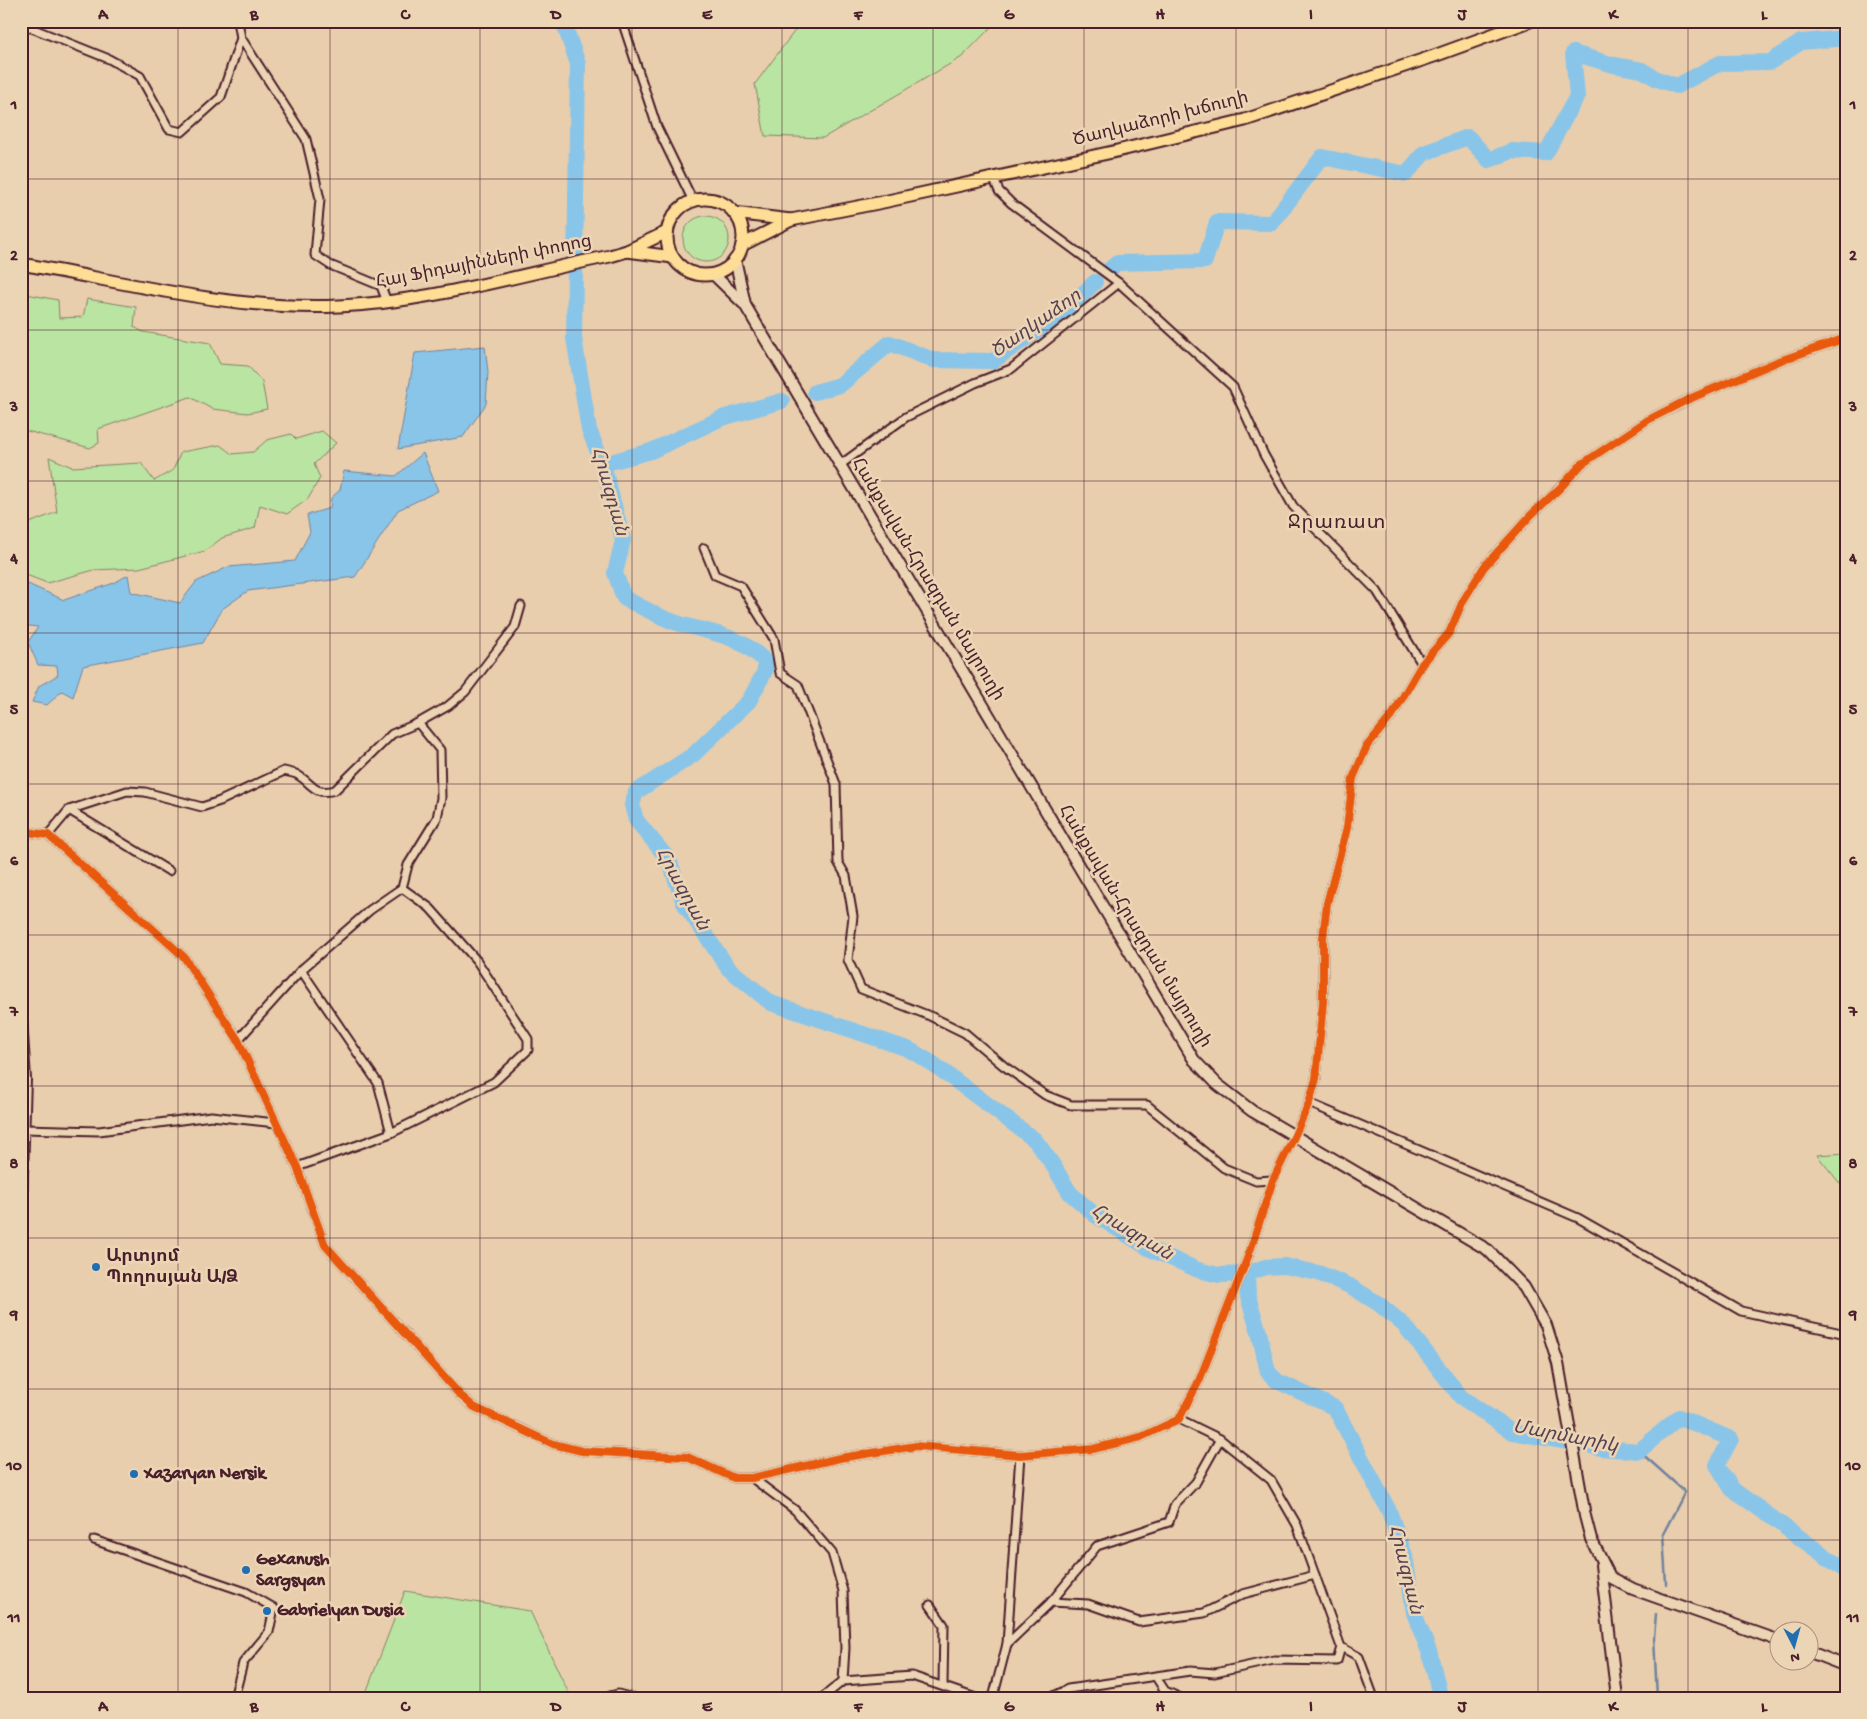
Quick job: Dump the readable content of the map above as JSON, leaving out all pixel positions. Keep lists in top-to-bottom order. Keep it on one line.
{"streets":{"main road":["Ծաղկաձորի խճուղի","Հայ Ֆիդայինների փողոց","Հանքավան-Հրազդան մայրուղի"]},"crossings":[["Ծաղկաձորի խճուղի","Հայ Ֆիդայինների փողոց"],["Ծաղկաձորի խճուղի","Հանքավան-Հրազդան մայրուղի"],["Հայ Ֆիդայինների փողոց","Հանքավան-Հրազդան մայրուղի"]],"districts":["Ջրառատ"],"water":["Ծաղկաձոր","Հրազդան","Մարմարիկ"],"places":["Արտյոմ Պողոսյան Ա/Ձ","Xazaryan Nersik","Gexanush Sargsyan","Gabrielyan Dusia"],"north":"bottom","grid":{"columns":["A","B","C","D","E","F","G","H","I","J","K","L"],"rows":["1","2","3","4","5","6","7","8","9","10","11"]}}
